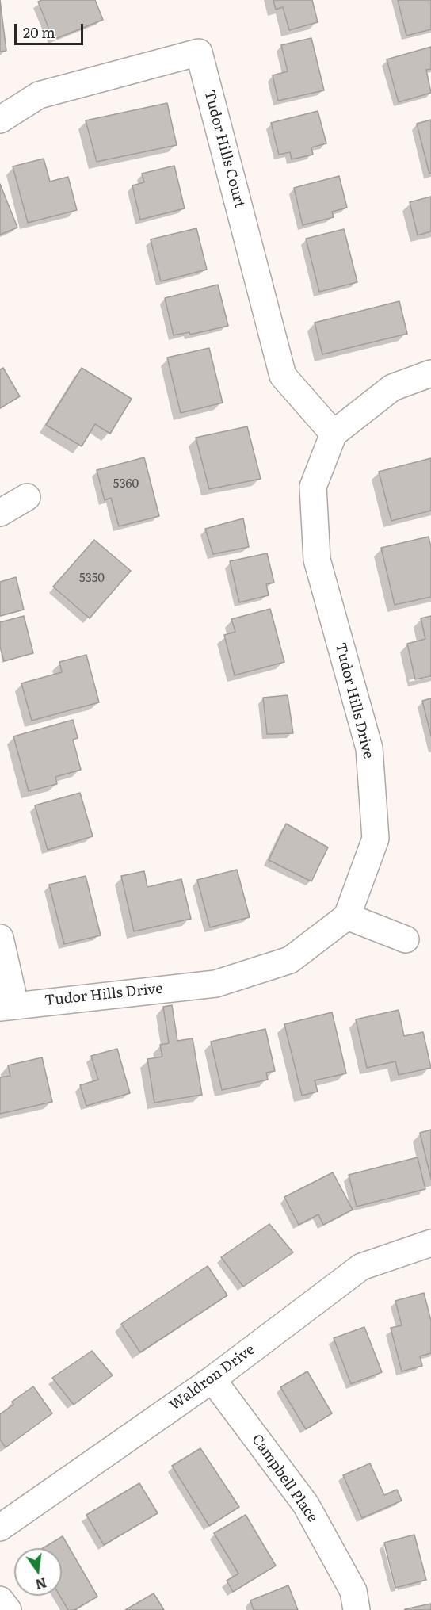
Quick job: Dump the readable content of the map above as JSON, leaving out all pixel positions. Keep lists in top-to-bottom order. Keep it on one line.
{"streets":{"street":["Tudor Hills Court","Tudor Hills Drive","Waldron Drive","Campbell Place"]},"crossings":[["Tudor Hills Court","Tudor Hills Drive"],["Waldron Drive","Campbell Place"]],"house_numbers":["5360","5350"],"scale_bar":"20 m","north":"bottom"}
